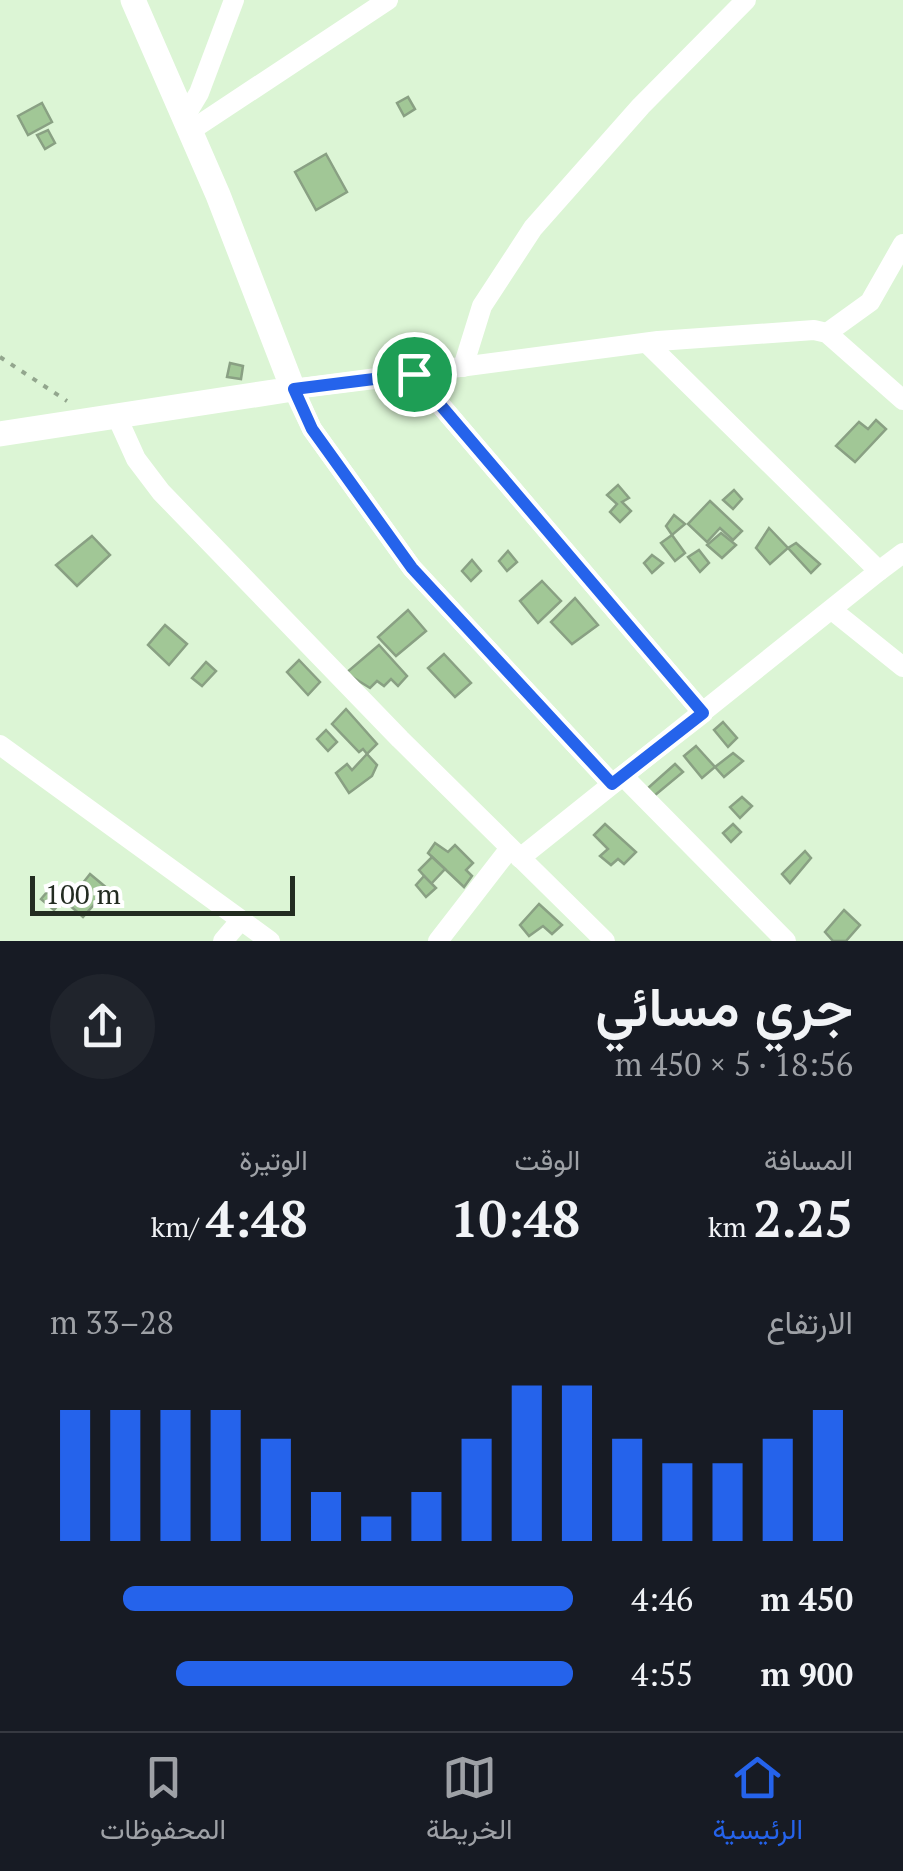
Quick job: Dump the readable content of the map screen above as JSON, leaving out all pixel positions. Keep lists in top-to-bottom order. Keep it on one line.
{"scale_bar":"100 m","page":{"scale":"100 m","heading":["جري مسائي","18:56 · 5 × 450 m"],"stats":[["المسافة","2.25 km"],["الوقت","10:48"],["الوتيرة","4:48 /km"]],"chart":["الارتفاع","28–33 m"],"list":[{"name":"450 m","note":"4:46"},{"name":"900 m","note":"4:55"}],"tabs":["الرئيسية","الخريطة","المحفوظات"]}}
